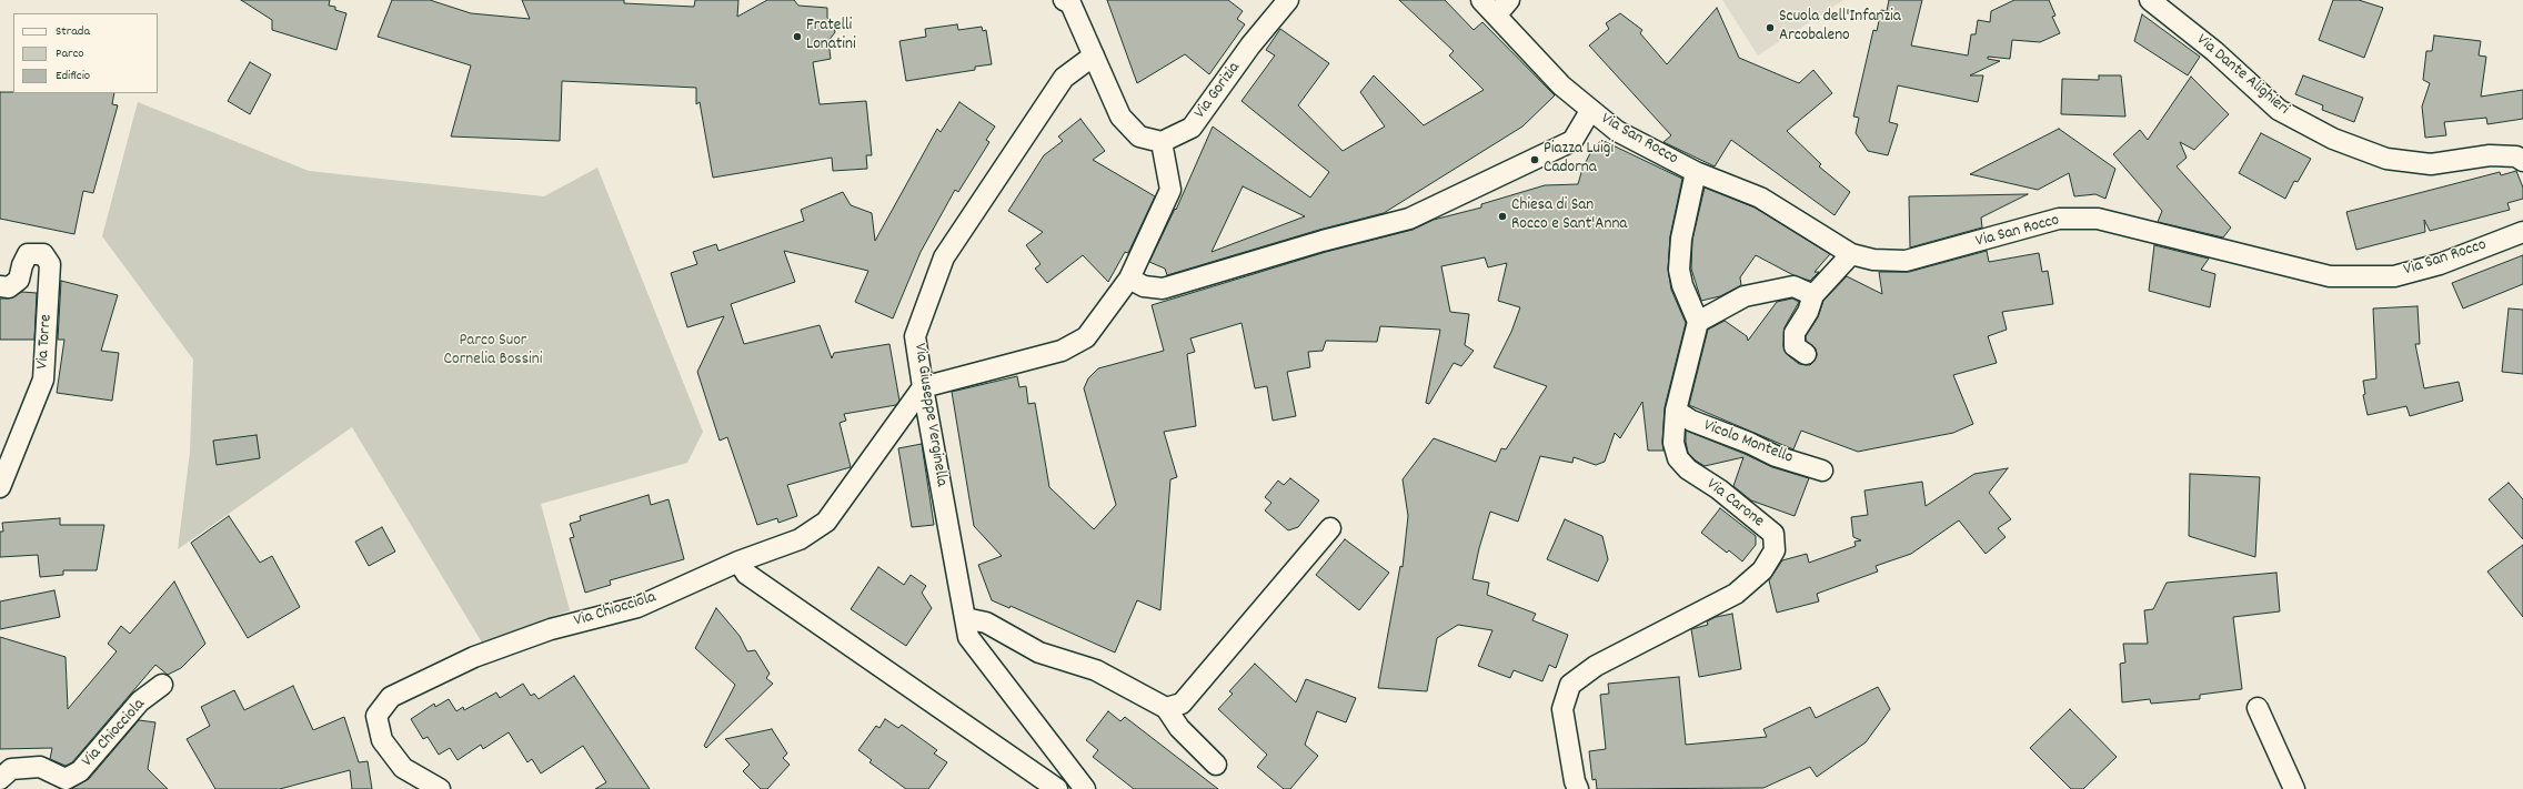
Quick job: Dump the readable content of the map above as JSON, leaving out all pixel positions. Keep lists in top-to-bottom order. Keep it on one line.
{"streets":{"street":["Via Dante Alighieri","Via Gorizia","Via San Rocco","Via Torre","Via Giuseppe Verginella","Vicolo Montello","Via Carone","Via Chiocciola"]},"crossings":[["Via Giuseppe Verginella","Via Chiocciola"],["Vicolo Montello","Via Carone"]],"parks":["Parco Suor Cornelia Bossini"],"places":["Scuola dell'Infanzia Arcobaleno","Fratelli Lonatini","Piazza Luigi Cadorna","Chiesa di San Rocco e Sant'Anna"],"legend":["Strada","Parco","Edificio"]}
